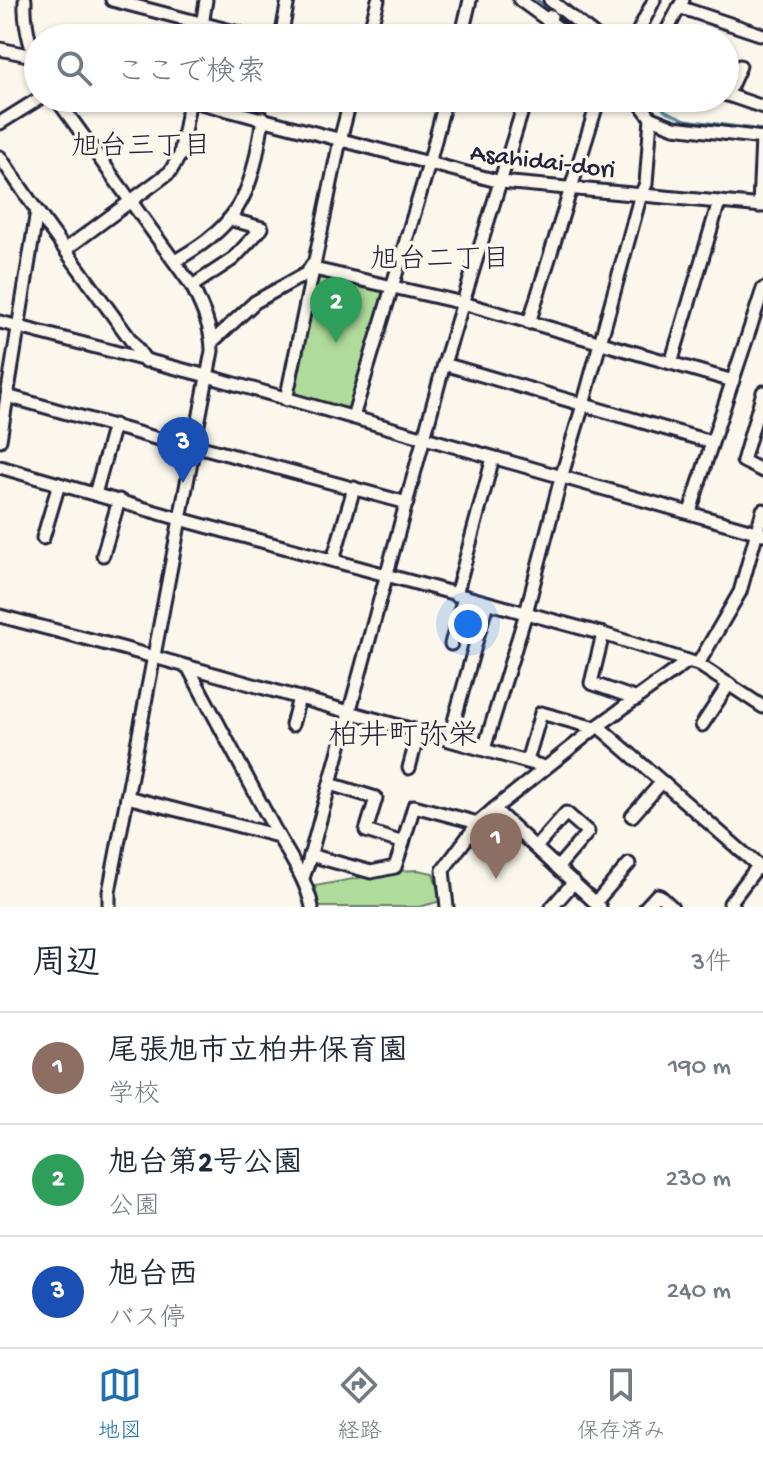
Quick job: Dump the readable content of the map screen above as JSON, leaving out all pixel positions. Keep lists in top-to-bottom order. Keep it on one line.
{"streets":{"street":["Asahidai-dori"]},"districts":["旭台三丁目","旭台二丁目","柏井町弥栄"],"page":{"search":"ここで検索","pins":["2","3","1"],"heading":["周辺","3件"],"list":[{"mark":"1","name":"尾張旭市立柏井保育園","note":"学校","value":"190 m"},{"mark":"2","name":"旭台第2号公園","note":"公園","value":"230 m"},{"mark":"3","name":"旭台西","note":"バス停","value":"240 m"}],"nav":["地図","経路","保存済み"]}}
